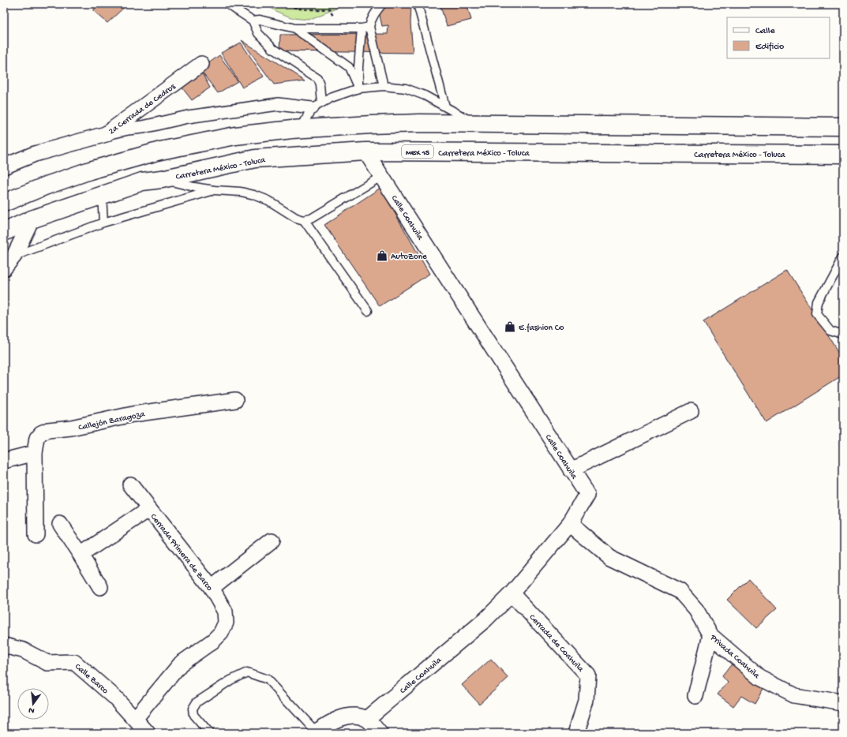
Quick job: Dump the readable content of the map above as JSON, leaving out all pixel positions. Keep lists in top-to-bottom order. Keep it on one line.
{"streets":{"main road":["MEX 15","Carretera México - Toluca"],"street":["2a Cerrada de Cedros","Calle Coahuila","Callejón Zaragoza","Cerrada Primera de Zarco","Cerrada de Coahuila","Privada Coahuila","Calle Zarco"]},"crossings":[["Carretera México - Toluca","Calle Coahuila"],["Calle Coahuila","Cerrada de Coahuila"],["Calle Coahuila","Privada Coahuila"],["Cerrada Primera de Zarco","Calle Zarco"]],"places":{"shop":["AutoZone","E.fashion Co"]},"legend":["Calle","Edificio"],"north":"bottom"}
